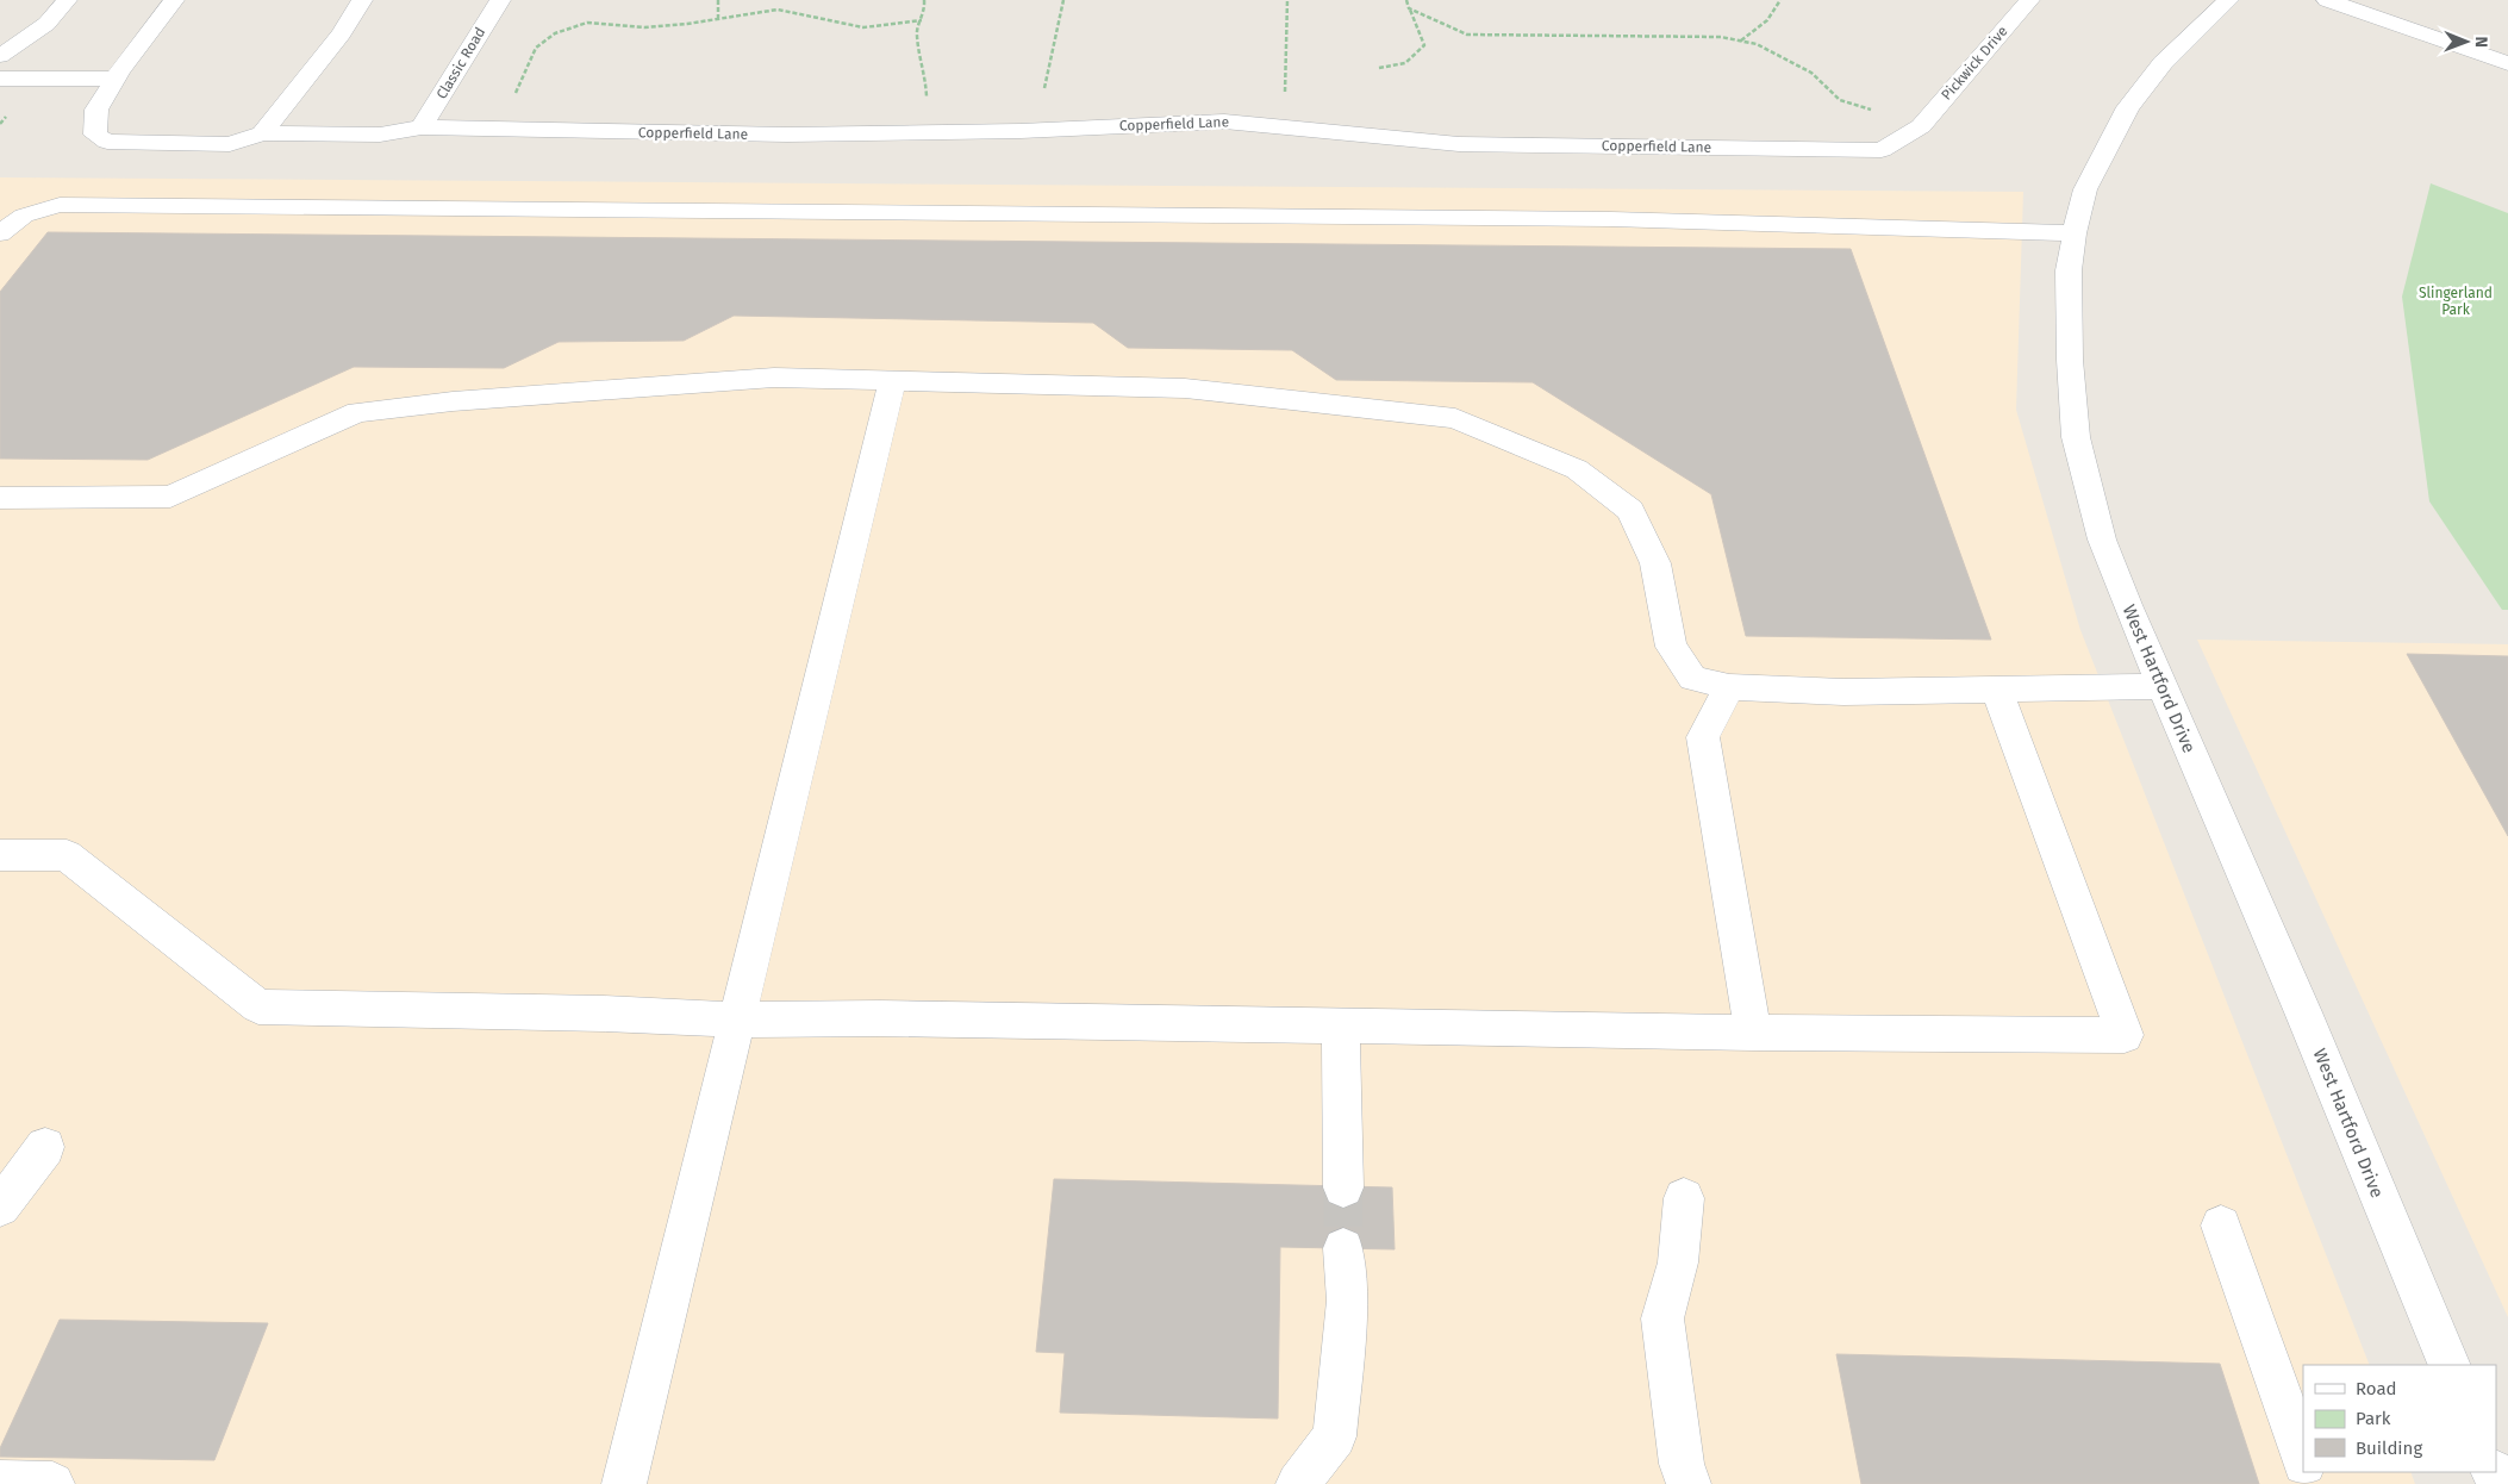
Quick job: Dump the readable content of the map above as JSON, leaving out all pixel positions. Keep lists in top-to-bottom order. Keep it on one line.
{"streets":{"street":["Classic Road","Pickwick Drive","Copperfield Lane","West Hartford Drive"]},"crossings":[["Classic Road","Copperfield Lane"],["Pickwick Drive","Copperfield Lane"]],"parks":["Slingerland Park"],"legend":["Road","Park","Building"],"north":"right"}
